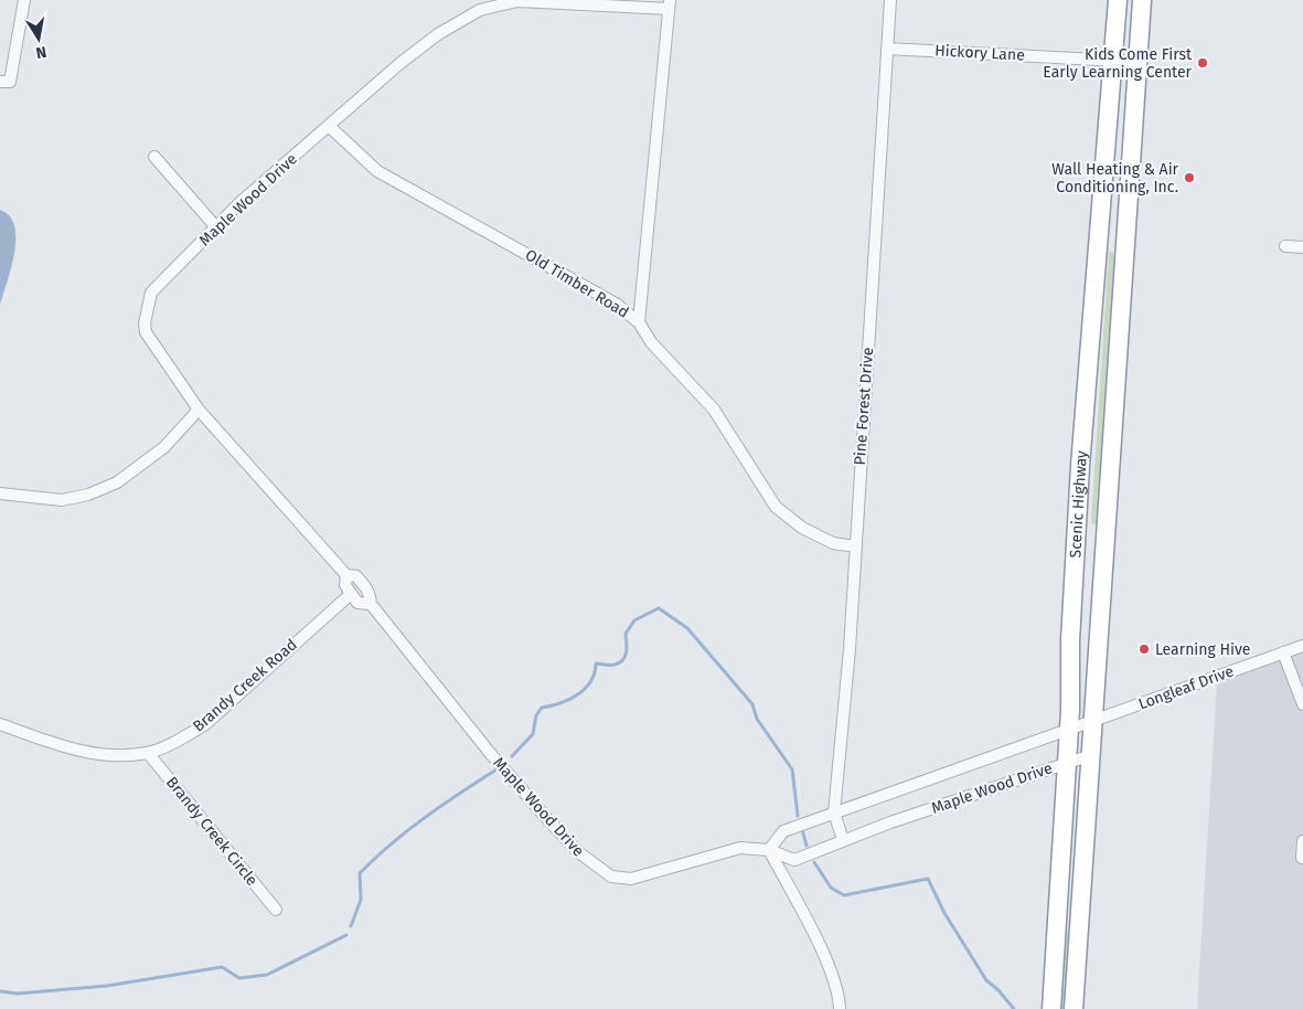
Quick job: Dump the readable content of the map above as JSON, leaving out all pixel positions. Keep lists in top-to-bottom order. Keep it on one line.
{"streets":{"highway":["Scenic Highway"],"street":["Hickory Lane","Maple Wood Drive","Old Timber Road","Pine Forest Drive","Brandy Creek Road","Longleaf Drive","Brandy Creek Circle"]},"crossings":[["Hickory Lane","Pine Forest Drive"],["Hickory Lane","Scenic Highway"],["Maple Wood Drive","Old Timber Road"],["Maple Wood Drive","Pine Forest Drive"],["Maple Wood Drive","Scenic Highway"],["Maple Wood Drive","Brandy Creek Road"],["Maple Wood Drive","Longleaf Drive"],["Old Timber Road","Pine Forest Drive"],["Scenic Highway","Longleaf Drive"],["Brandy Creek Road","Brandy Creek Circle"]],"places":["Kids Come First Early Learning Center","Wall Heating & Air Conditioning, Inc.","Learning Hive"],"north":"bottom"}
